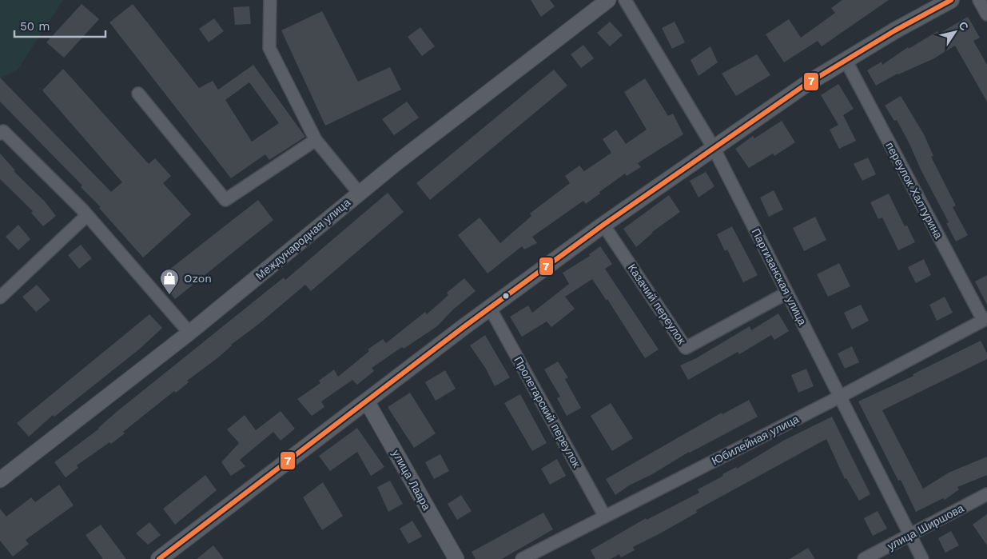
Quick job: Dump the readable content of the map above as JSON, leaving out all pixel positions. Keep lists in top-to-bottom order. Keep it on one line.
{"streets":{"street":["переулок Халтурина","Международная улица","Партизанская улица","Казачий переулок","Пролетарский переулок","Юбилейная улица","улица Лаара","улица Ширшова"]},"crossings":[["переулок Халтурина","Юбилейная улица"],["Партизанская улица","Казачий переулок"],["Партизанская улица","Юбилейная улица"],["Партизанская улица","улица Ширшова"],["Пролетарский переулок","Юбилейная улица"]],"places":{"shop":["Ozon"]},"lines":["transit line 7"],"scale_bar":"50 m","north":"top right"}
